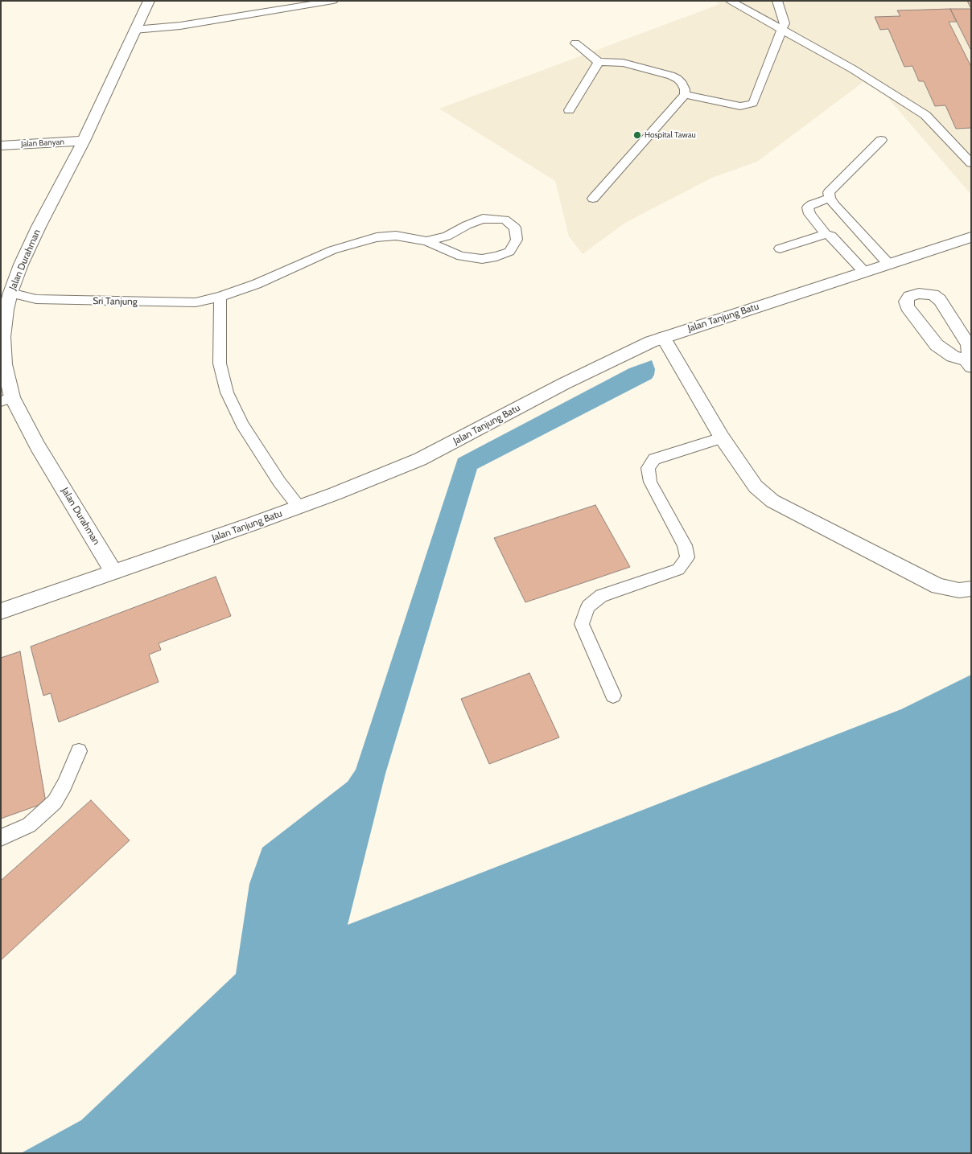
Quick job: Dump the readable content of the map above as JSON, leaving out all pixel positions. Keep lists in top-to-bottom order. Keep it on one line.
{"streets":{"street":["Jalan Banyan","Jalan Durahman","Jalan Tanjung Batu"],"lane":["Sri Tanjung"]},"crossings":[["Jalan Banyan","Jalan Durahman"],["Jalan Durahman","Sri Tanjung"],["Jalan Durahman","Jalan Tanjung Batu"]],"places":["Hospital Tawau"]}
